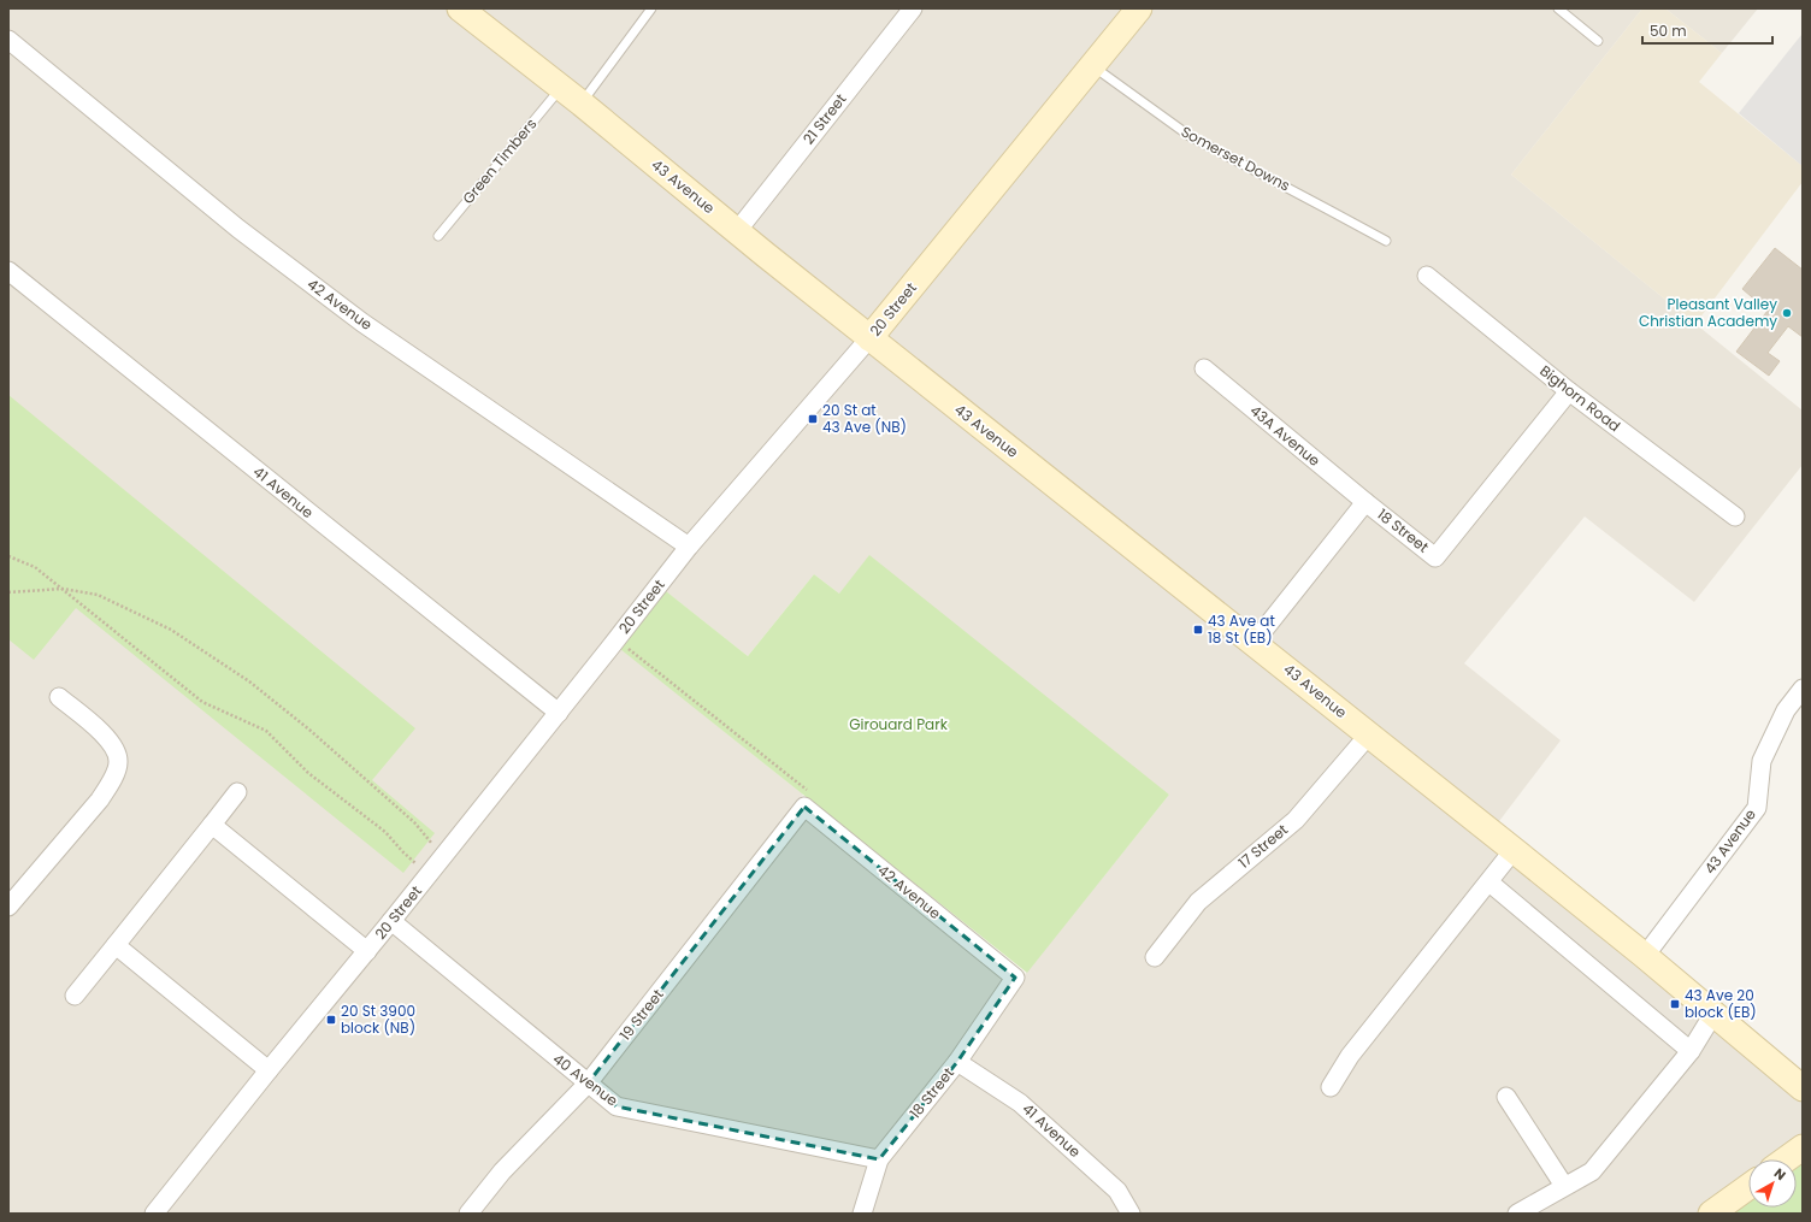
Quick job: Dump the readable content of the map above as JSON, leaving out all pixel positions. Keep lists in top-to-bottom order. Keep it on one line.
{"streets":{"street":["21 Street","43 Avenue","42 Avenue","20 Street","Bighorn Road","43A Avenue","41 Avenue","18 Street","17 Street","19 Street","40 Avenue"],"lane":["Somerset Downs","Green Timbers"]},"crossings":[["21 Street","43 Avenue"],["Somerset Downs","20 Street"],["Green Timbers","43 Avenue"],["43 Avenue","20 Street"],["43 Avenue","18 Street"],["43 Avenue","17 Street"],["42 Avenue","20 Street"],["42 Avenue","18 Street"],["42 Avenue","19 Street"],["20 Street","41 Avenue"],["20 Street","40 Avenue"],["Bighorn Road","18 Street"],["43A Avenue","18 Street"],["41 Avenue","18 Street"],["18 Street","40 Avenue"],["19 Street","40 Avenue"]],"parks":["Girouard Park"],"places":{"other":["Pleasant Valley Christian Academy"],"transit":["20 St at 43 Ave (NB)","43 Ave at 18 St (EB)","43 Ave 20 block (EB)","20 St 3900 block (NB)"]},"scale_bar":"50 m","north":"top right"}
